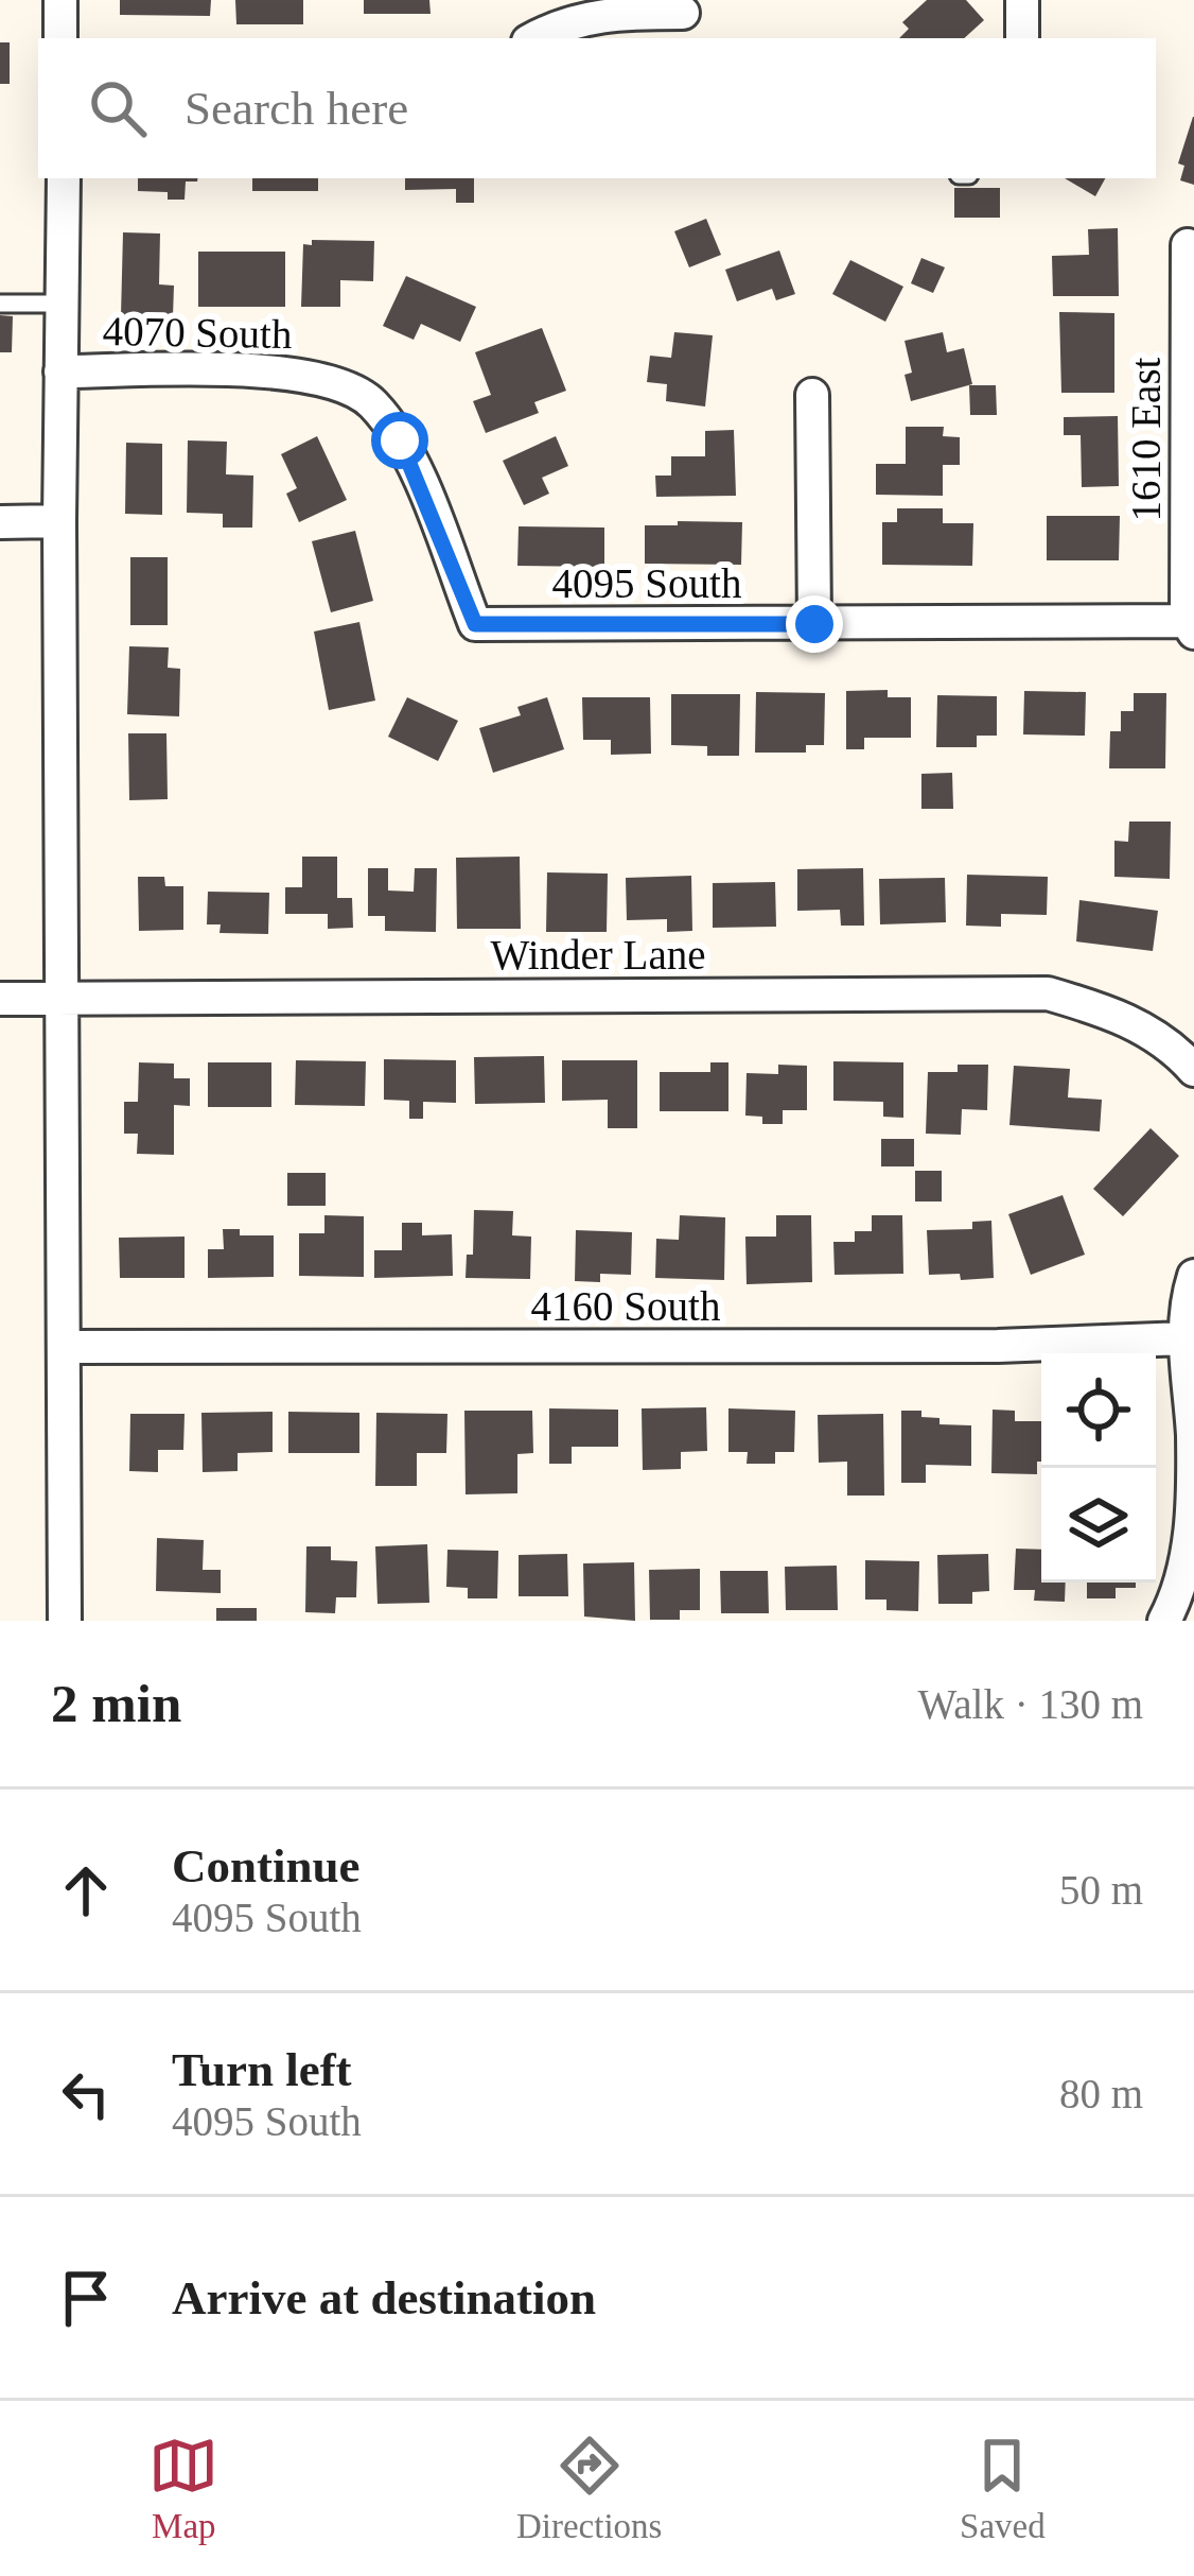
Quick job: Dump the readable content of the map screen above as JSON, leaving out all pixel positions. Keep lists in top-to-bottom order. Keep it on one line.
{"streets":{"street":["4070 South","1610 East","4095 South","Winder Lane","4160 South"]},"crossings":[["4070 South","4095 South"],["1610 East","4095 South"]],"page":{"search":"Search here","heading":["2 min","Walk · 130 m"],"list":[["Continue","4095 South","50 m"],["Turn left","4095 South","80 m"],"Arrive at destination"],"nav":["Map","Directions","Saved"]}}
